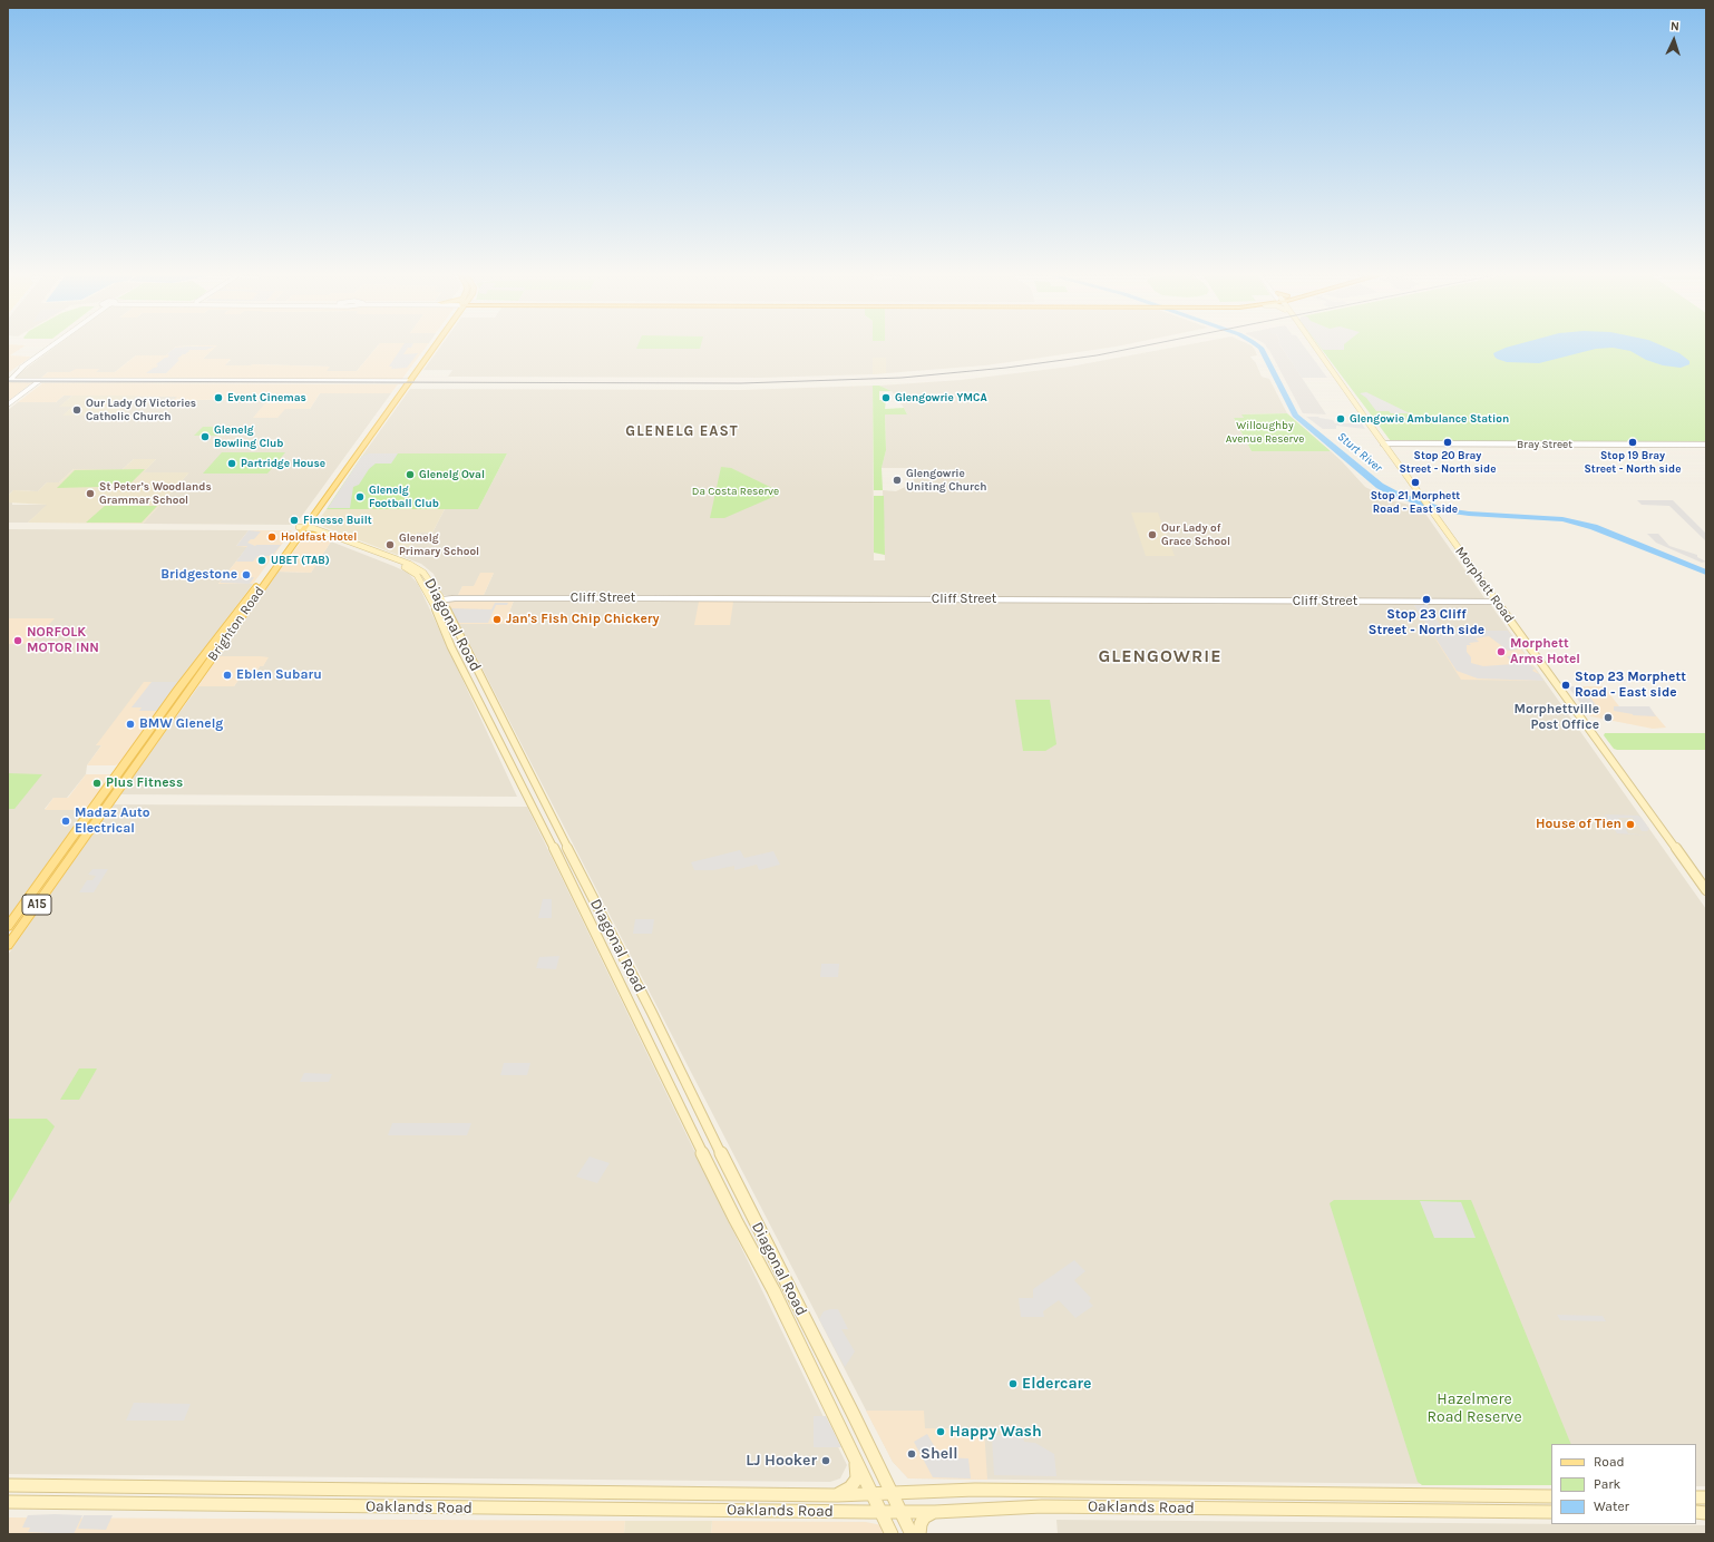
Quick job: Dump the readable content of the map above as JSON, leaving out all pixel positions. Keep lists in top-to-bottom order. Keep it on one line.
{"streets":{"main road":["Morphett Road","Brighton Road","Diagonal Road","A15","Oaklands Road"],"street":["Bray Street","Cliff Street"]},"crossings":[["Bray Street","Morphett Road"],["Morphett Road","Cliff Street"],["Cliff Street","Diagonal Road"],["Brighton Road","Diagonal Road"],["Diagonal Road","Oaklands Road"]],"districts":["GLENELG EAST","GLENGOWRIE"],"water":["Sturt River"],"parks":["Willoughby Avenue Reserve","Da Costa Reserve","Hazelmere Road Reserve"],"places":["Event Cinemas","Glengowrie YMCA","Our Lady Of Victories Catholic Church","Glengowie Ambulance Station","Glenelg Bowling Club","Stop 20 Bray Street - North side","Stop 19 Bray Street - North side","Partridge House","Glenelg Oval","Glengowrie Uniting Church","Stop 21 Morphett Road - East side","St Peter’s Woodlands Grammar School","Glenelg Football Club","Finesse Built","Our Lady of Grace School","Holdfast Hotel","Glenelg Primary School","UBET (TAB)","Bridgestone","Stop 23 Cliff Street - North side","Jan's Fish Chip Chickery","NORFOLK MOTOR INN","Morphett Arms Hotel","Eblen Subaru","Stop 23 Morphett Road - East side","Morphettville Post Office","BMW Glenelg","Plus Fitness","Madaz Auto Electrical","House of Tien","Eldercare","Happy Wash","Shell","LJ Hooker"],"legend":["Road","Park","Water"],"north":"top"}
